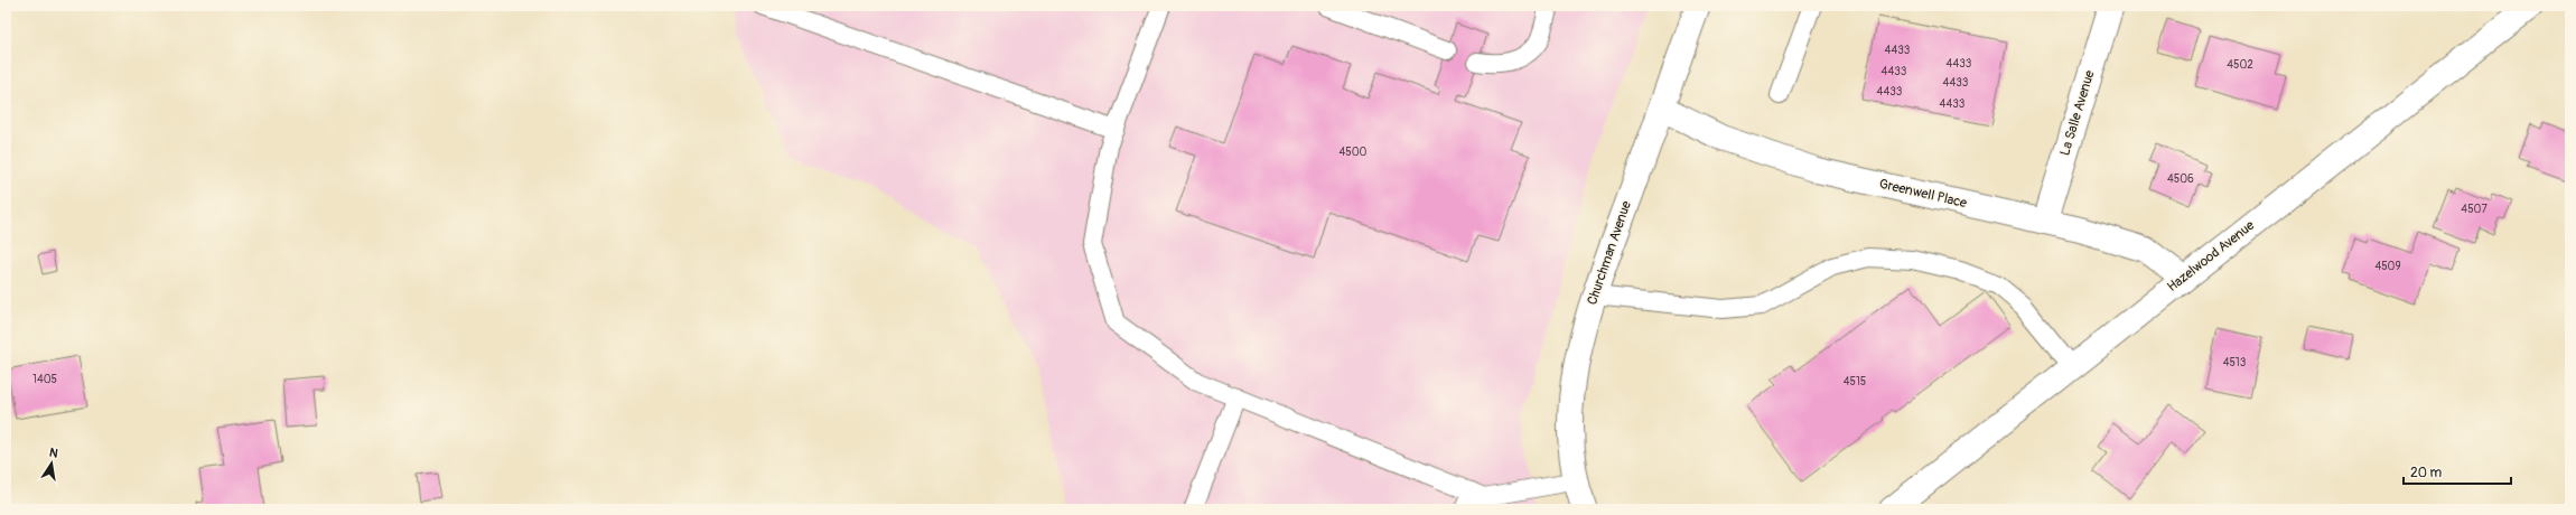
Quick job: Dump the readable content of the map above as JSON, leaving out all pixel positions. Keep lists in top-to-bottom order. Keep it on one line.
{"streets":{"street":["La Salle Avenue","Greenwell Place","Churchman Avenue","Hazelwood Avenue"]},"crossings":[["La Salle Avenue","Greenwell Place"],["Greenwell Place","Churchman Avenue"],["Greenwell Place","Hazelwood Avenue"]],"house_numbers":["4433","4433","4502","4433","4433","4433","4433","4500","4506","4507","4509","4513","1405","4515"],"scale_bar":"20 m","north":"top"}
